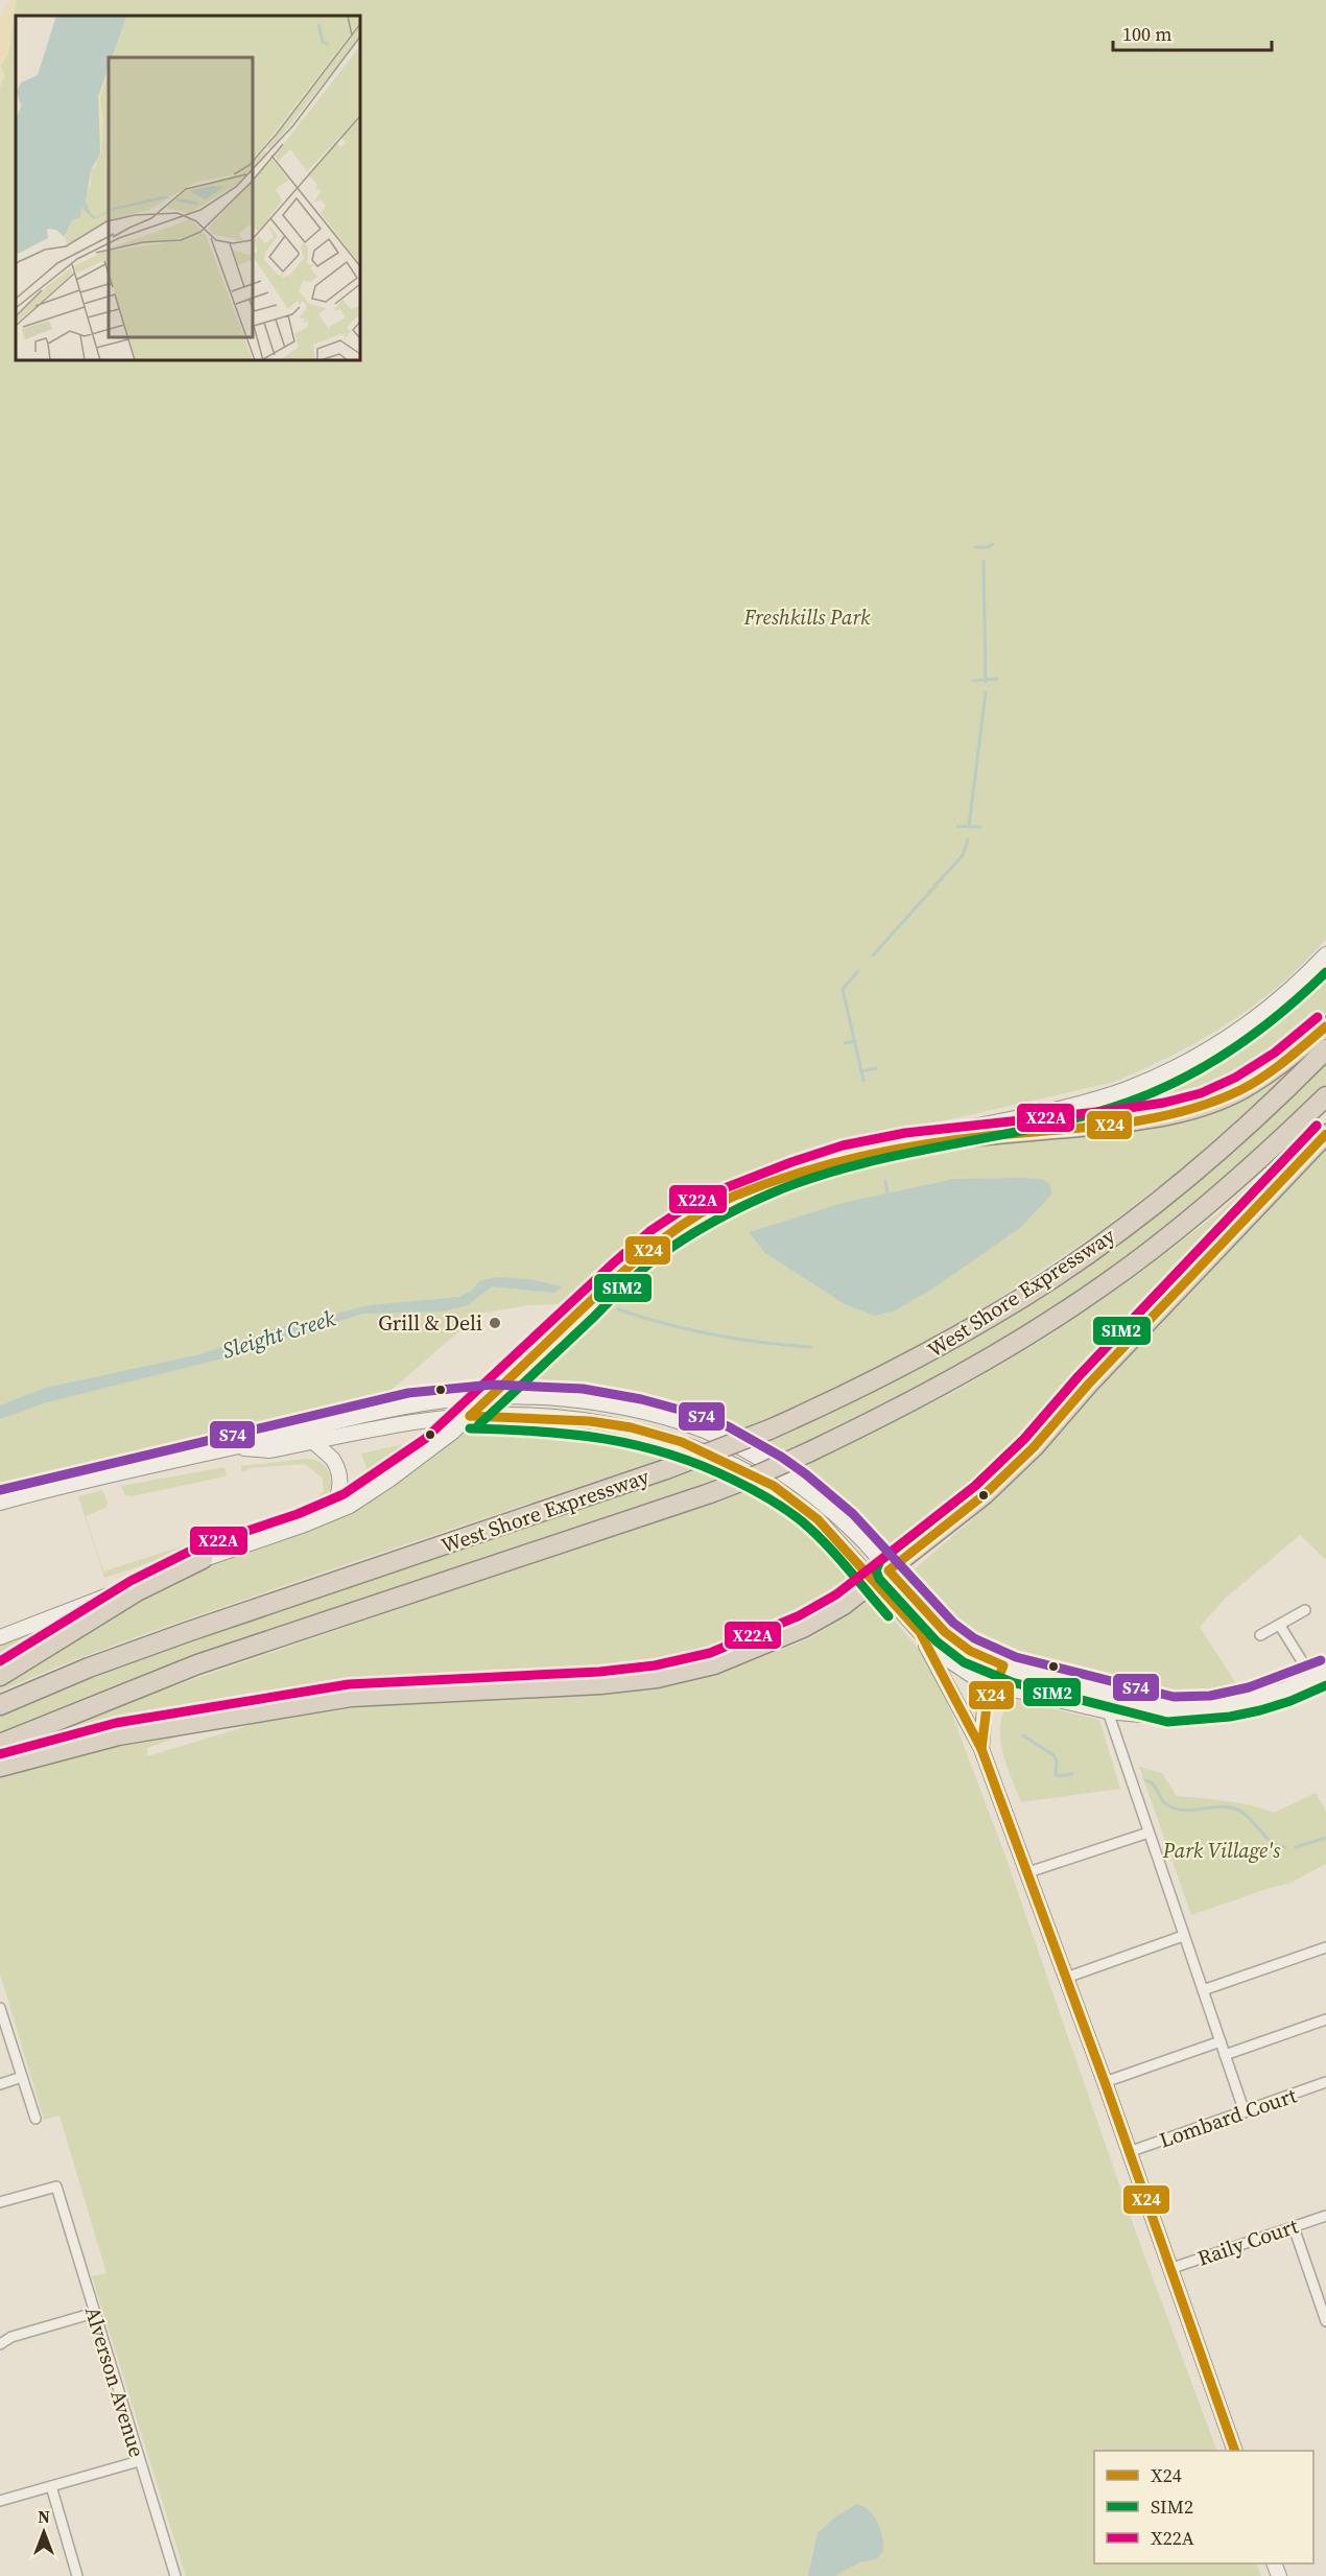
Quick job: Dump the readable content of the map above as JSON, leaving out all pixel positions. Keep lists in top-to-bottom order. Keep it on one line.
{"streets":{"highway":["West Shore Expressway"],"street":["Lombard Court","Raily Court","Alverson Avenue"]},"water":["Sleight Creek"],"parks":["Freshkills Park","Park Village's"],"places":["Grill & Deli"],"lines":["transit line SIM2","transit line X22A","transit line X24","transit line S74"],"legend":["X24","SIM2","X22A"],"scale_bar":"100 m","north":"top"}
